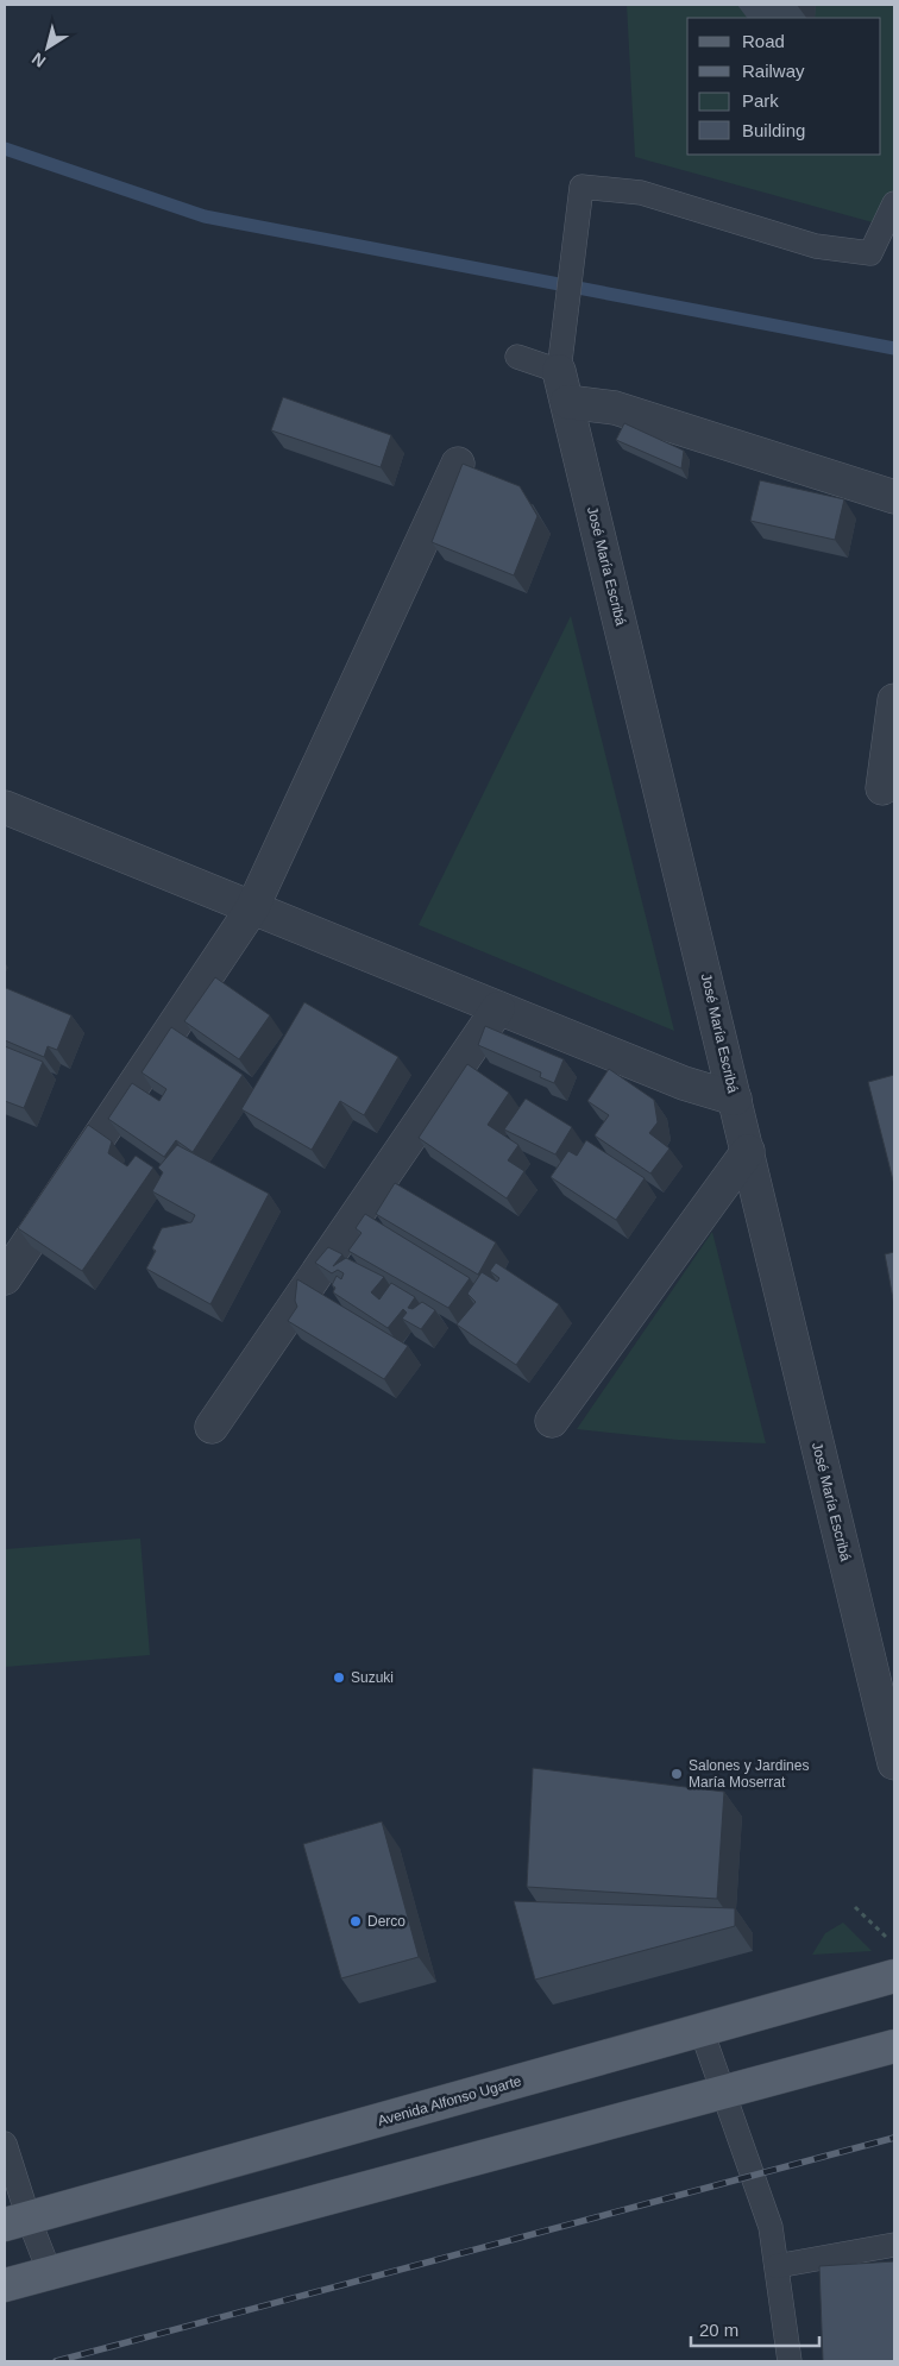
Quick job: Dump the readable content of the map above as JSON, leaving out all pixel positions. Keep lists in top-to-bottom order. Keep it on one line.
{"streets":{"main road":["Avenida Alfonso Ugarte"],"street":["José María Escribá"]},"places":["Suzuki","Salones y Jardines María Moserrat","Derco"],"legend":["Road","Railway","Park","Building"],"scale_bar":"20 m","north":"bottom left"}
